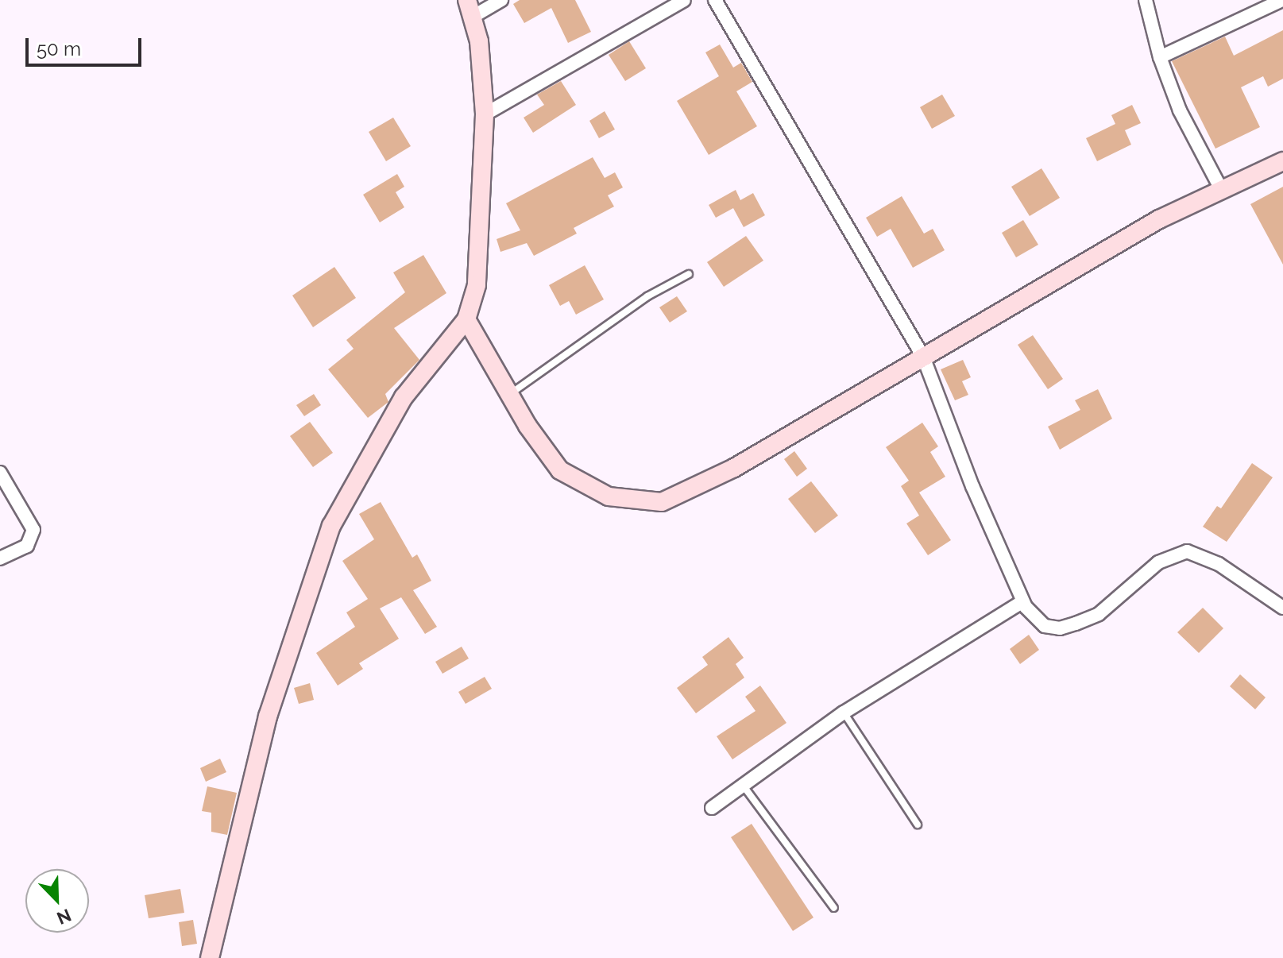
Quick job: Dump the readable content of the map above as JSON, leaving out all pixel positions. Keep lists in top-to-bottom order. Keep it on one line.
{"scale_bar":"50 m","north":"bottom right"}
